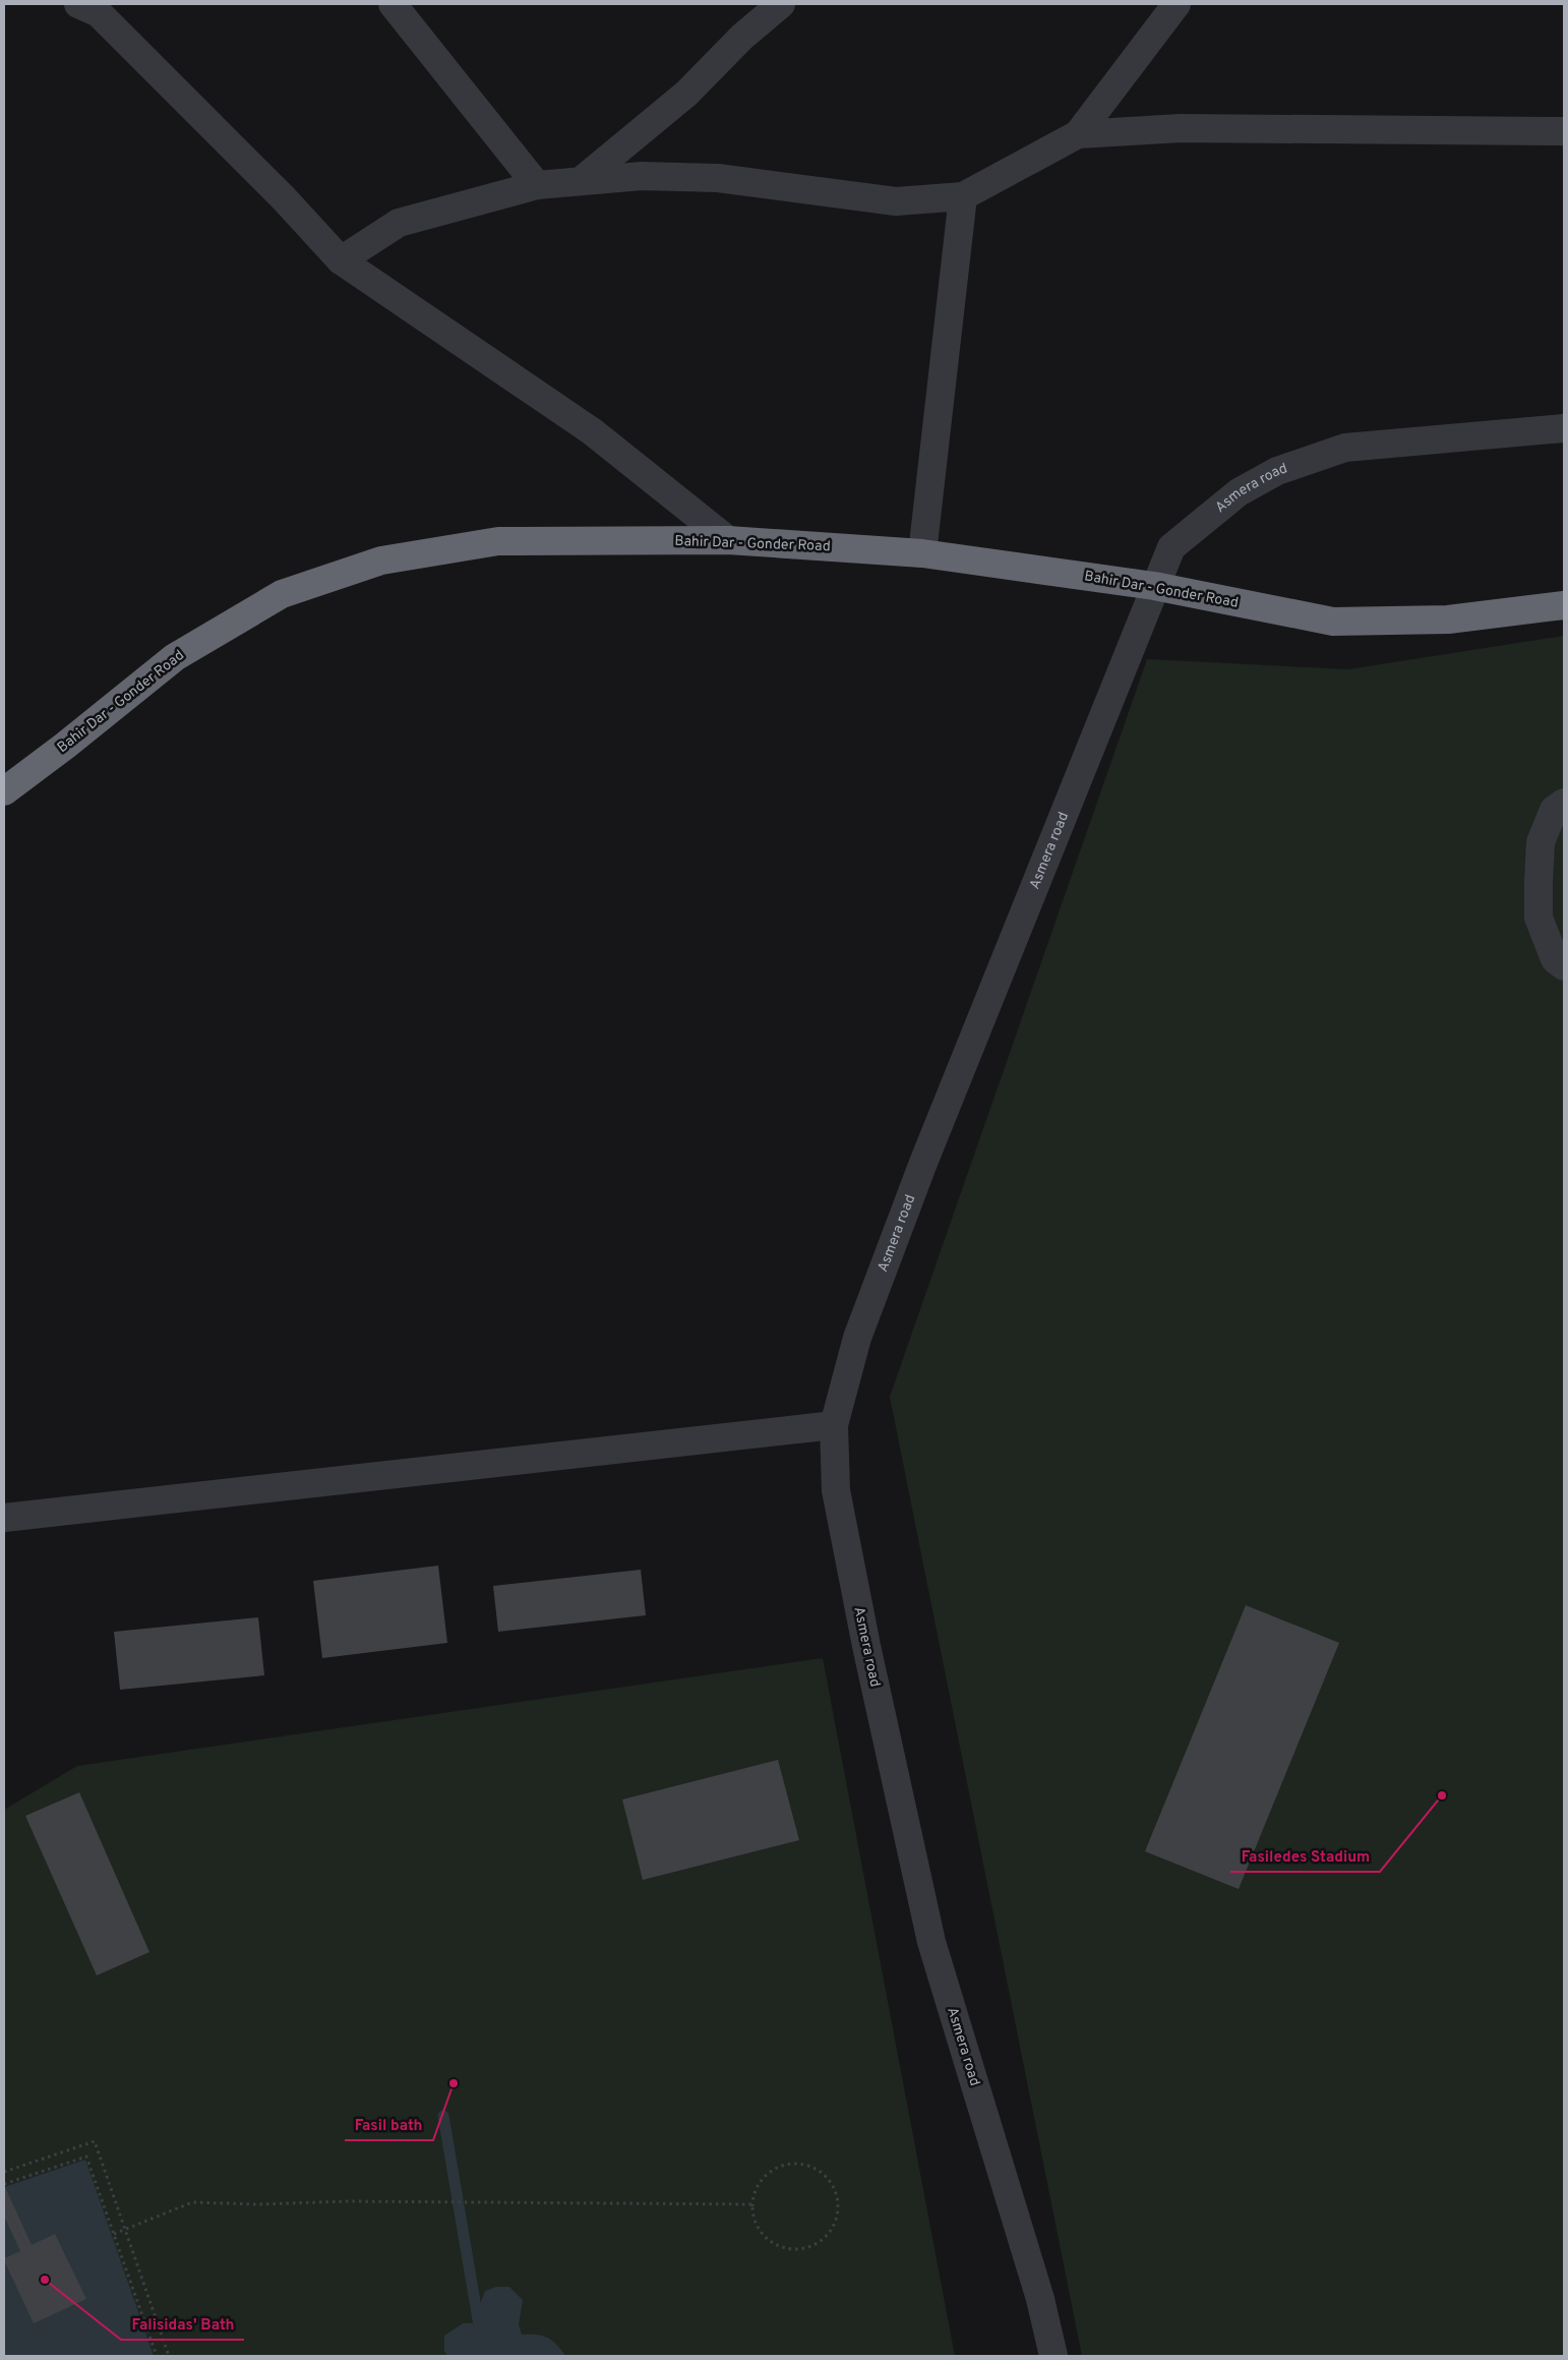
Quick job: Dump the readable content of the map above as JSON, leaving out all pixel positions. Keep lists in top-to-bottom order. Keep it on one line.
{"streets":{"highway":["Bahir Dar - Gonder Road"],"street":["Asmera road"]},"crossings":[["Asmera road","Bahir Dar - Gonder Road"]],"places":["Fasiledes Stadium","Fasil bath","Falisidas' Bath"]}
